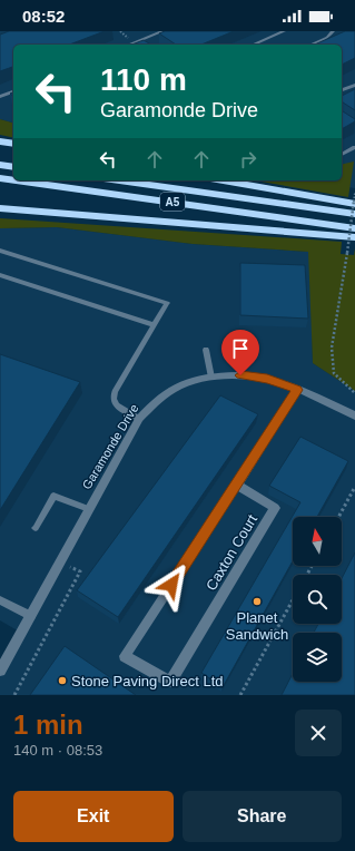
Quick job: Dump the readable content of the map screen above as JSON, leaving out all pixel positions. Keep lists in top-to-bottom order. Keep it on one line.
{"streets":{"highway":["A5"],"street":["Garamonde Drive","Caxton Court"]},"crossings":[["Garamonde Drive","Caxton Court"]],"places":["Planet Sandwich","Stone Paving Direct Ltd"],"north":"top","page":{"status":"08:52","turn":["110 m","Garamonde Drive"],"heading":["1 min","140 m · 08:53"],"buttons":["Exit","Share"]}}
